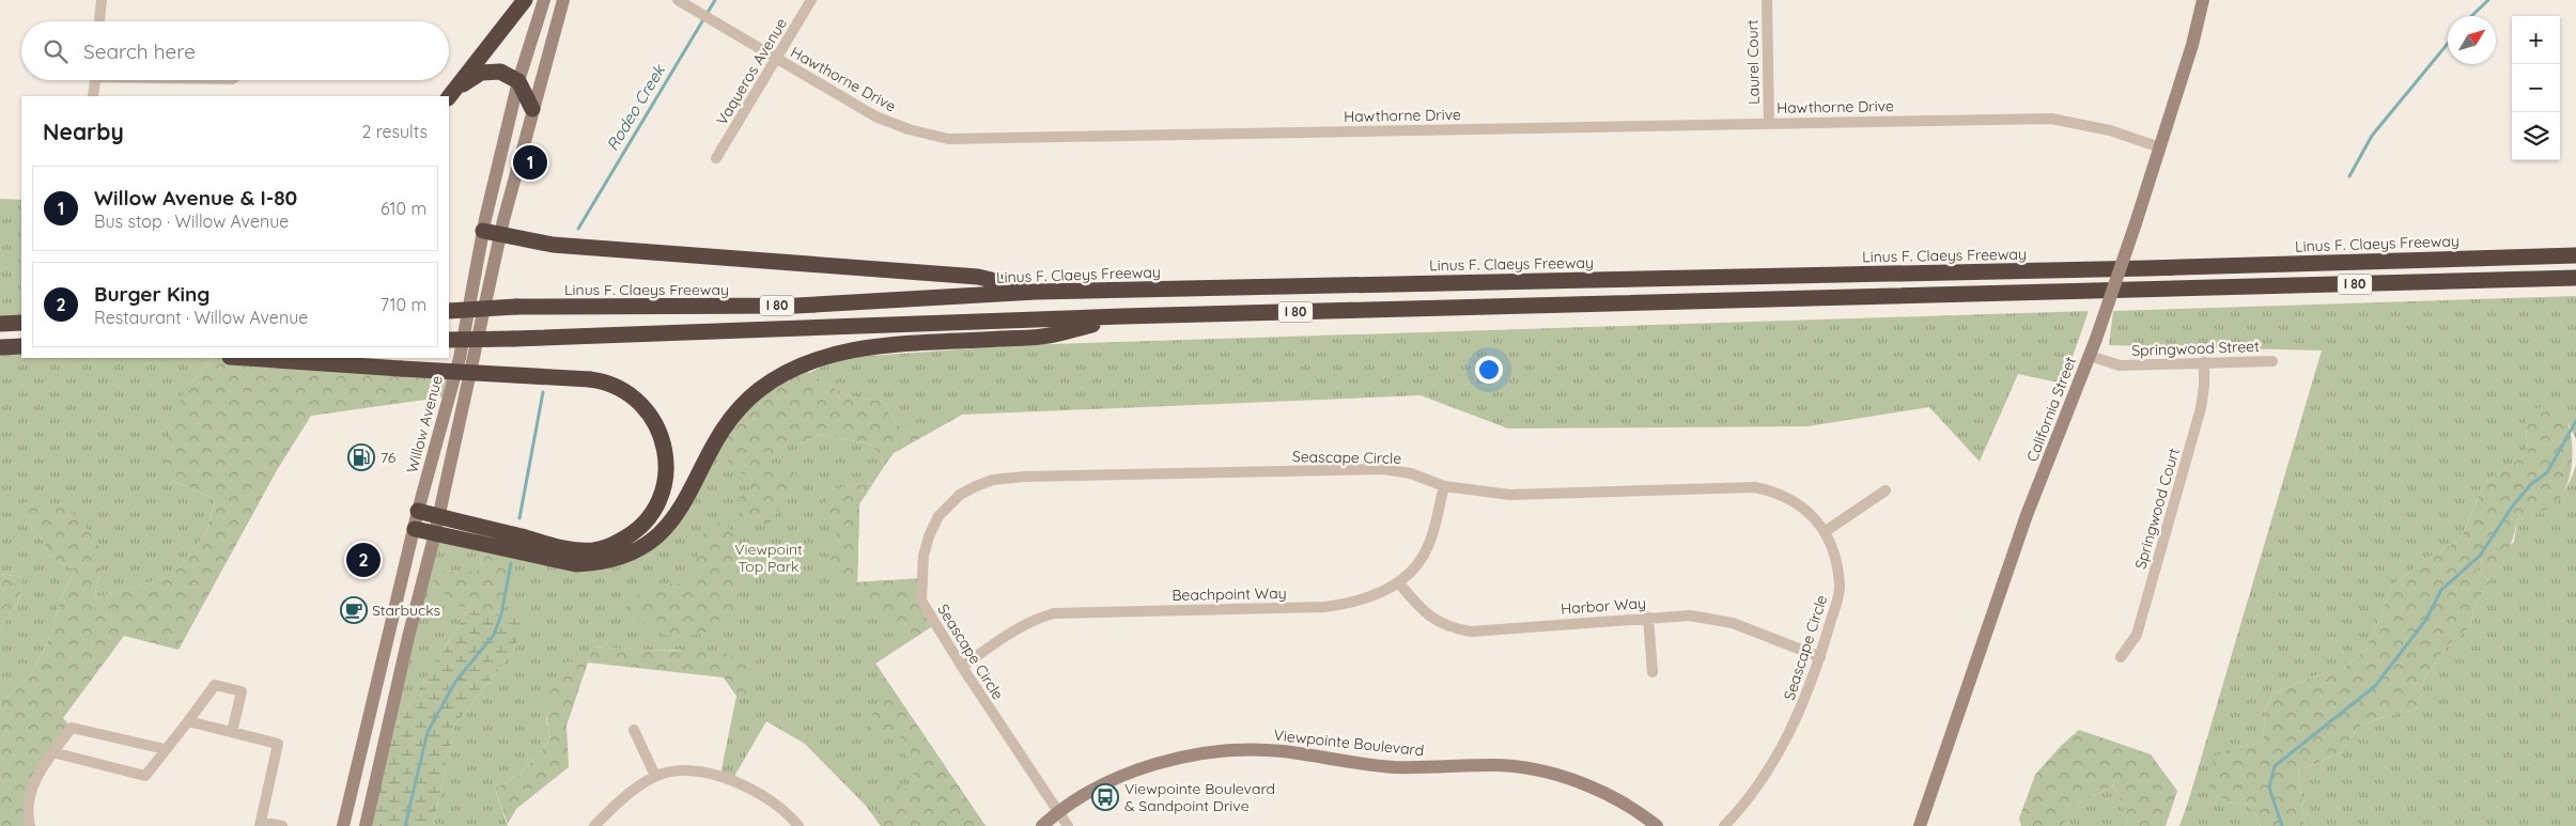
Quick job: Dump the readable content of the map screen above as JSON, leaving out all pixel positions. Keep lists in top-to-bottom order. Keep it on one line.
{"streets":{"highway":["Linus F. Claeys Freeway","I 80"],"street":["Laurel Court","Vaqueros Avenue","Hawthorne Drive","Springwood Street","California Street","Willow Avenue","Seascape Circle","Springwood Court","Beachpoint Way","Harbor Way","Viewpointe Boulevard"]},"crossings":[["Laurel Court","Hawthorne Drive"],["Vaqueros Avenue","Hawthorne Drive"],["Hawthorne Drive","California Street"],["Springwood Street","California Street"],["Springwood Street","Springwood Court"],["Seascape Circle","Beachpoint Way"],["Seascape Circle","Harbor Way"],["Seascape Circle","Viewpointe Boulevard"],["Beachpoint Way","Harbor Way"]],"water":["Rodeo Creek"],"parks":["Viewpoint Top Park"],"places":{"fuel station":["76"],"cafe":["Starbucks"],"bus stop":["Viewpointe Boulevard & Sandpoint Drive"]},"north":"top right","page":{"map_buttons":["+","−"],"search":"Search here","heading":["Nearby","2 results"],"pins":["1","2"],"list":[{"mark":"1","name":"Willow Avenue & I-80","note":"Bus stop · Willow Avenue","value":"610 m"},{"mark":"2","name":"Burger King","note":"Restaurant · Willow Avenue","value":"710 m"}]}}
